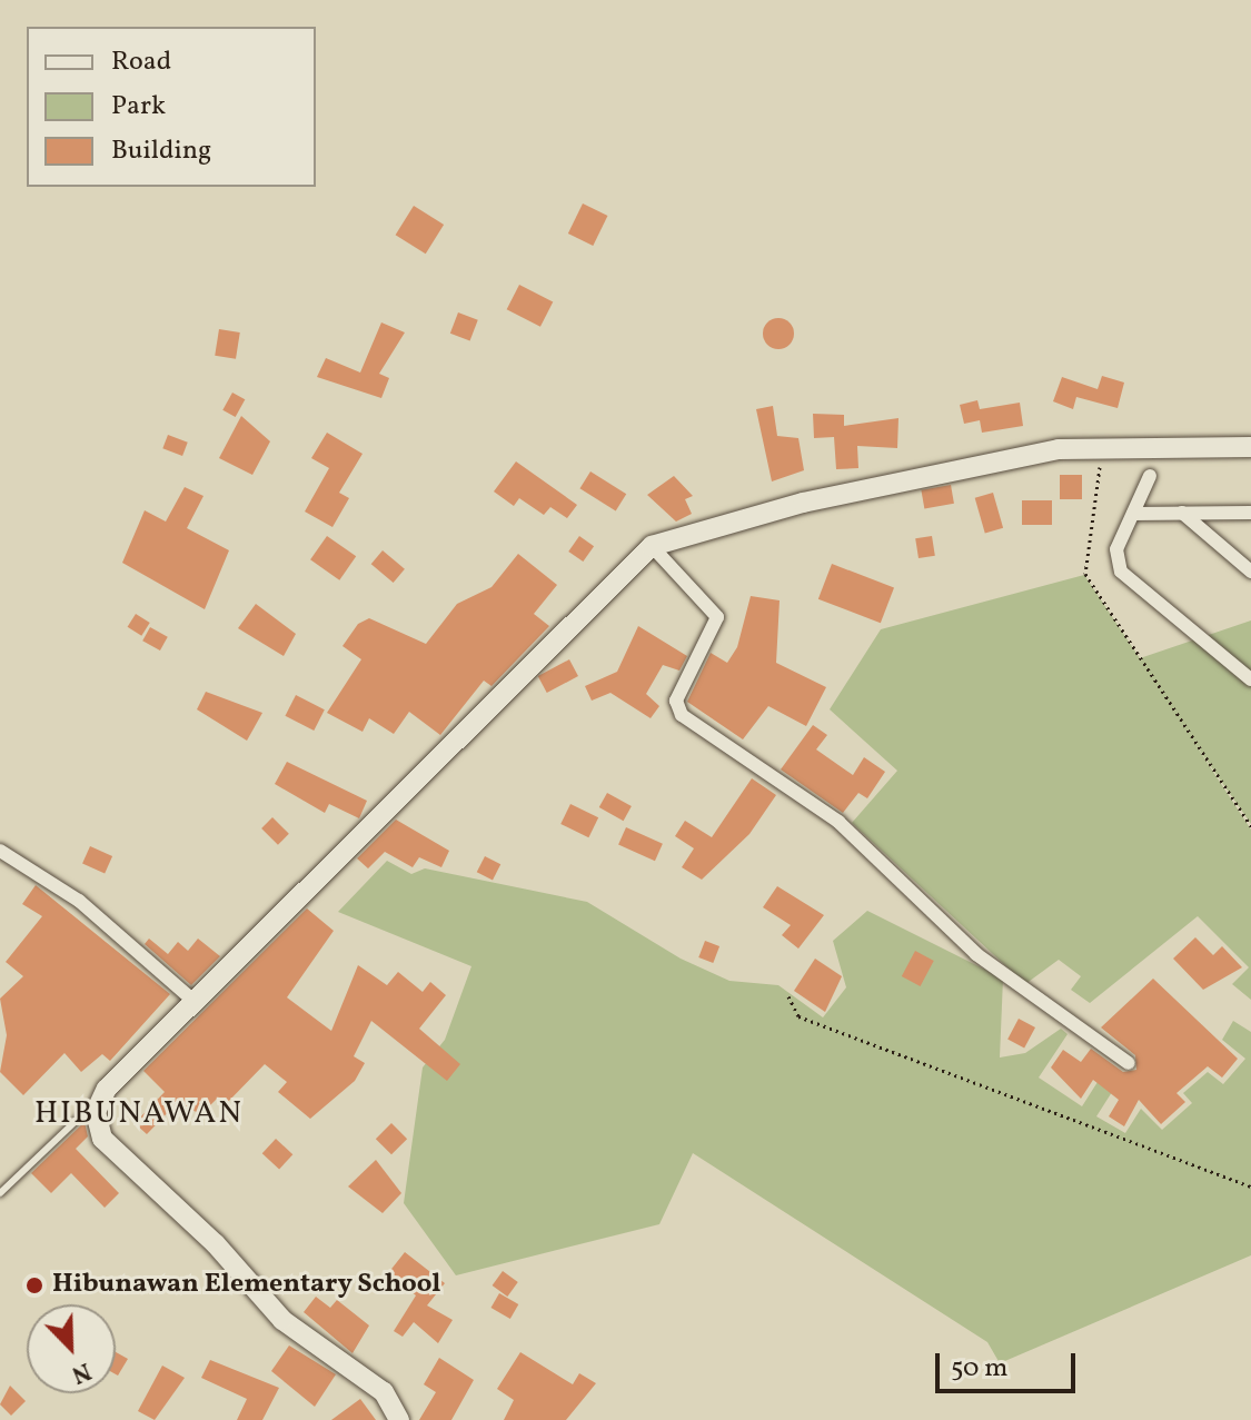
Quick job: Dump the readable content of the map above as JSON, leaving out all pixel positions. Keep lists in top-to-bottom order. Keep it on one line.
{"districts":["HIBUNAWAN"],"places":["Hibunawan Elementary School"],"legend":["Road","Park","Building"],"scale_bar":"50 m","north":"bottom right"}
